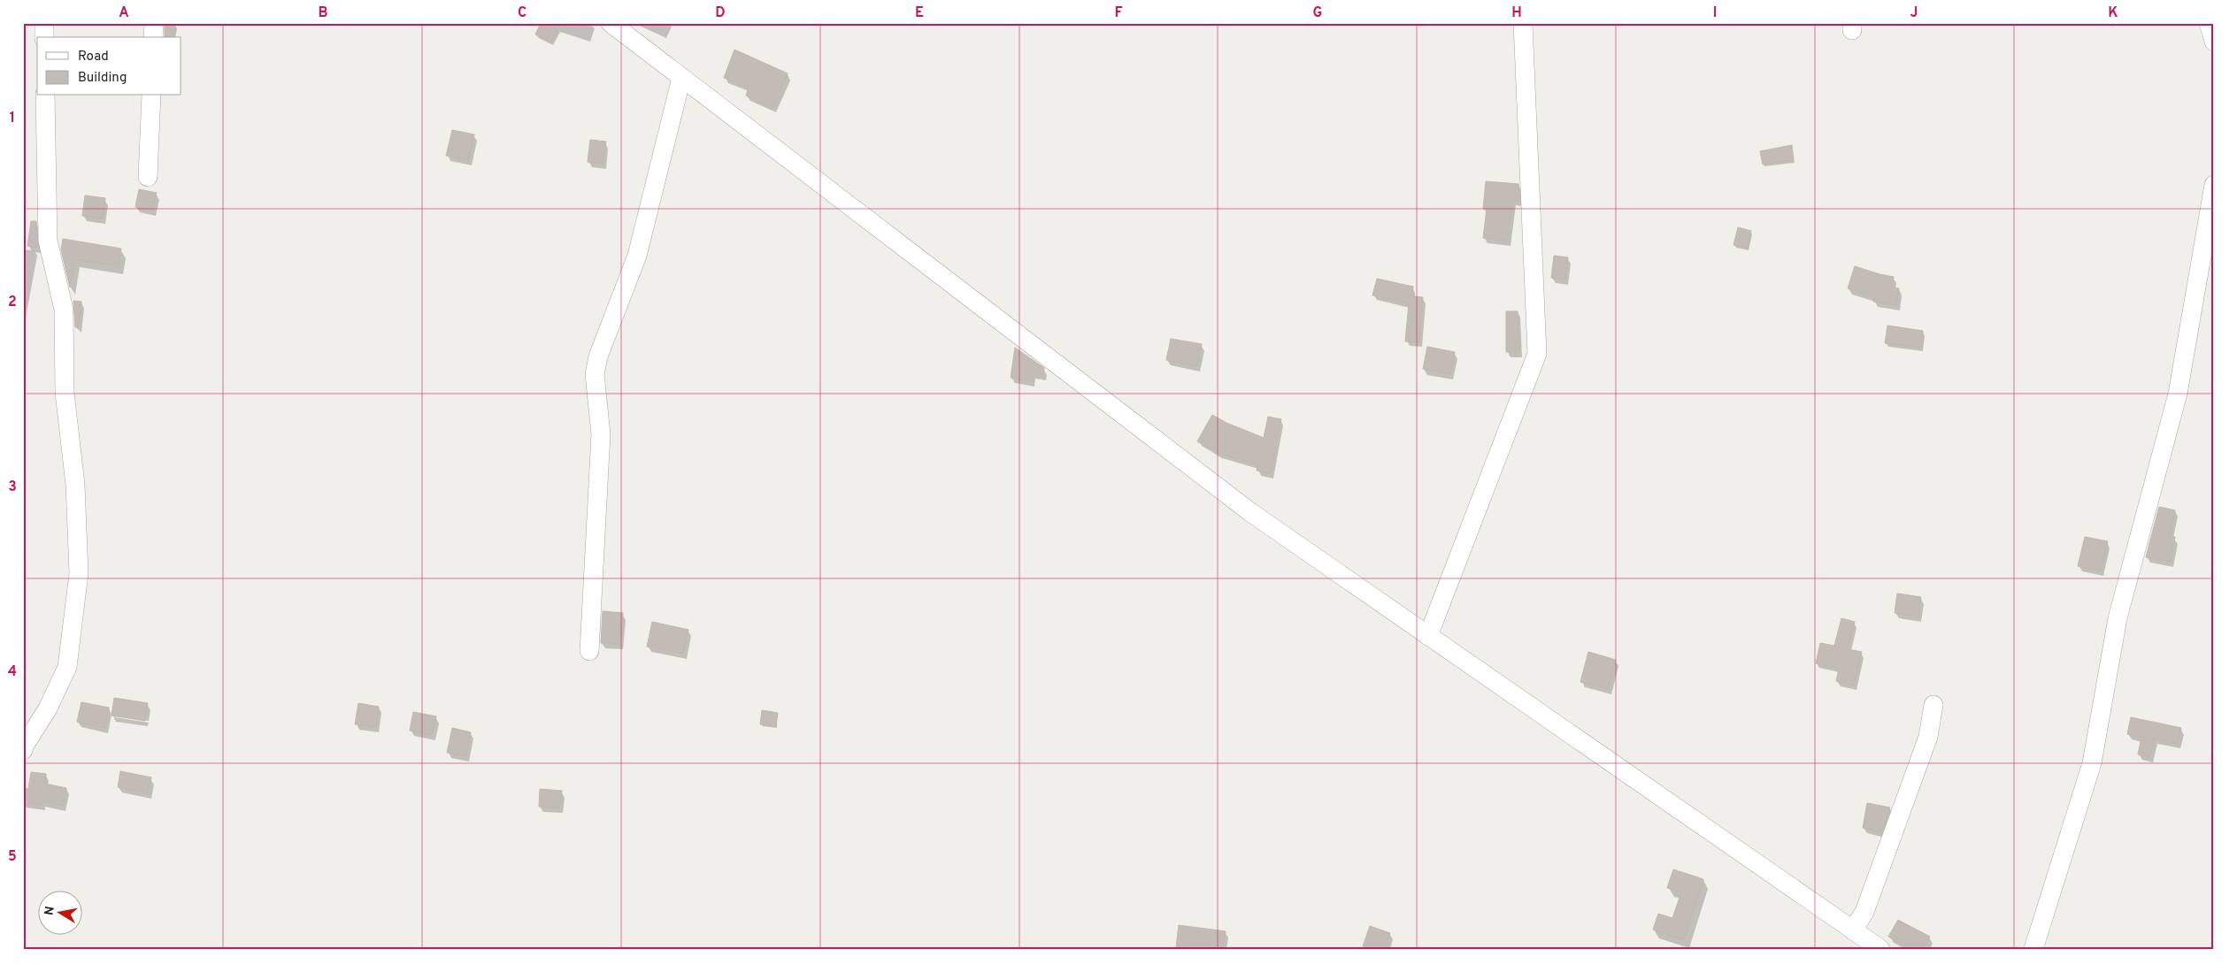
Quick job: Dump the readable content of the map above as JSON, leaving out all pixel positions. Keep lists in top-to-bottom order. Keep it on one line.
{"legend":["Road","Building"],"north":"left","grid":{"columns":["A","B","C","D","E","F","G","H","I","J","K"],"rows":["1","2","3","4","5"]}}
